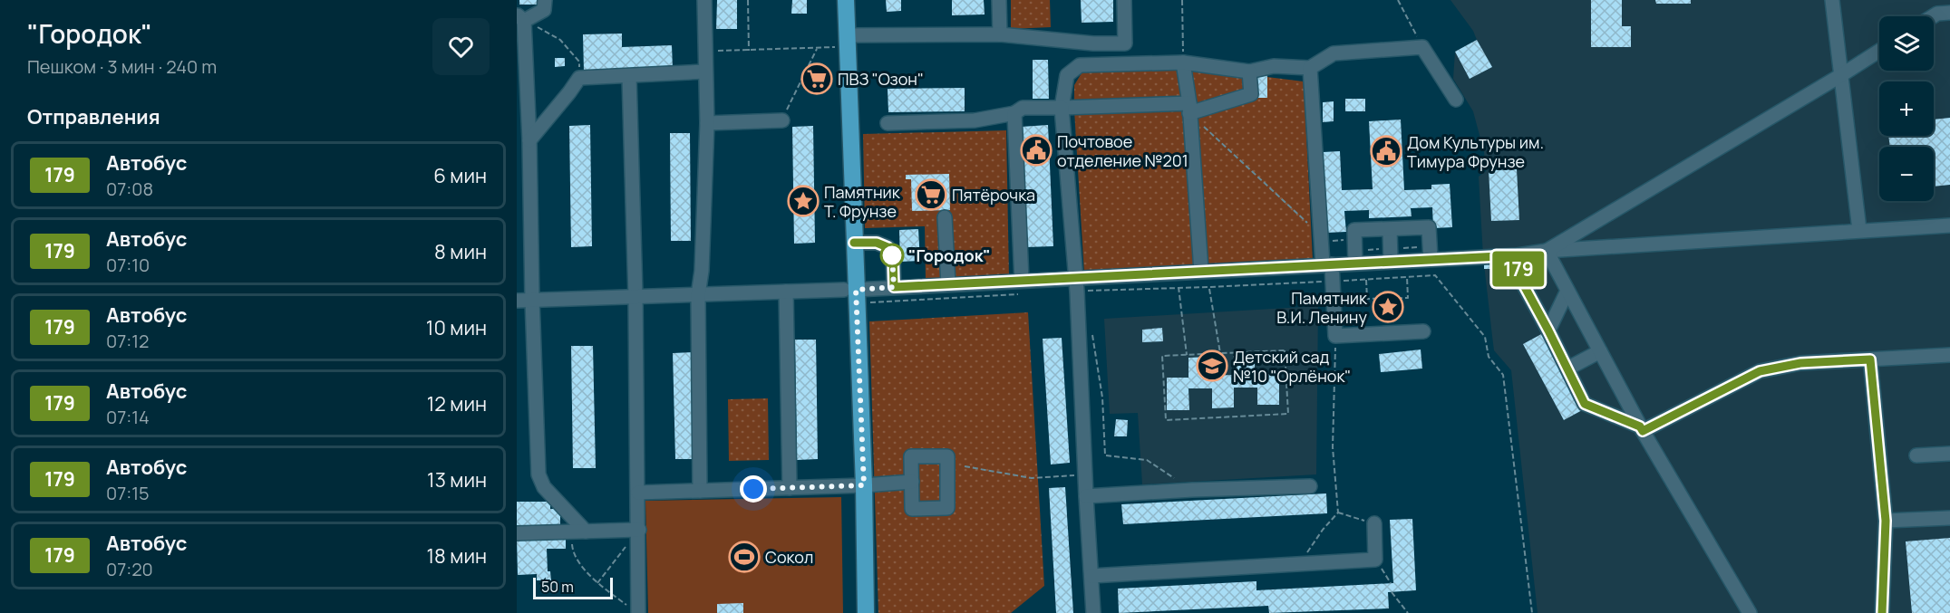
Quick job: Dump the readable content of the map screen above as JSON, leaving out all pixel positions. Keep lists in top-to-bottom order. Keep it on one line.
{"places":{"supermarket":["ПВЗ \"Озон\"","Пятёрочка"],"public building":["Почтовое отделение №201","Дом Культуры им. Тимура Фрунзе"],"place":["Памятник Т. Фрунзе","Памятник В.И. Ленину"],"other":["\"Городок\""],"school or university":["Детский сад №10 \"Орлёнок\""],"sports":["Сокол"]},"lines":["bus line 179"],"scale_bar":"50 m","page":{"heading":[["\"Городок\"","Пешком · 3 мин · 240 m"],"Отправления"],"on_map":"179","map_buttons":["+","−"],"list":[{"mark":"179","name":"Автобус","note":"07:08","value":"6 мин"},{"mark":"179","name":"Автобус","note":"07:10","value":"8 мин"},{"mark":"179","name":"Автобус","note":"07:12","value":"10 мин"},{"mark":"179","name":"Автобус","note":"07:14","value":"12 мин"},{"mark":"179","name":"Автобус","note":"07:15","value":"13 мин"},{"mark":"179","name":"Автобус","note":"07:20","value":"18 мин"}],"scale":"50 m"}}
